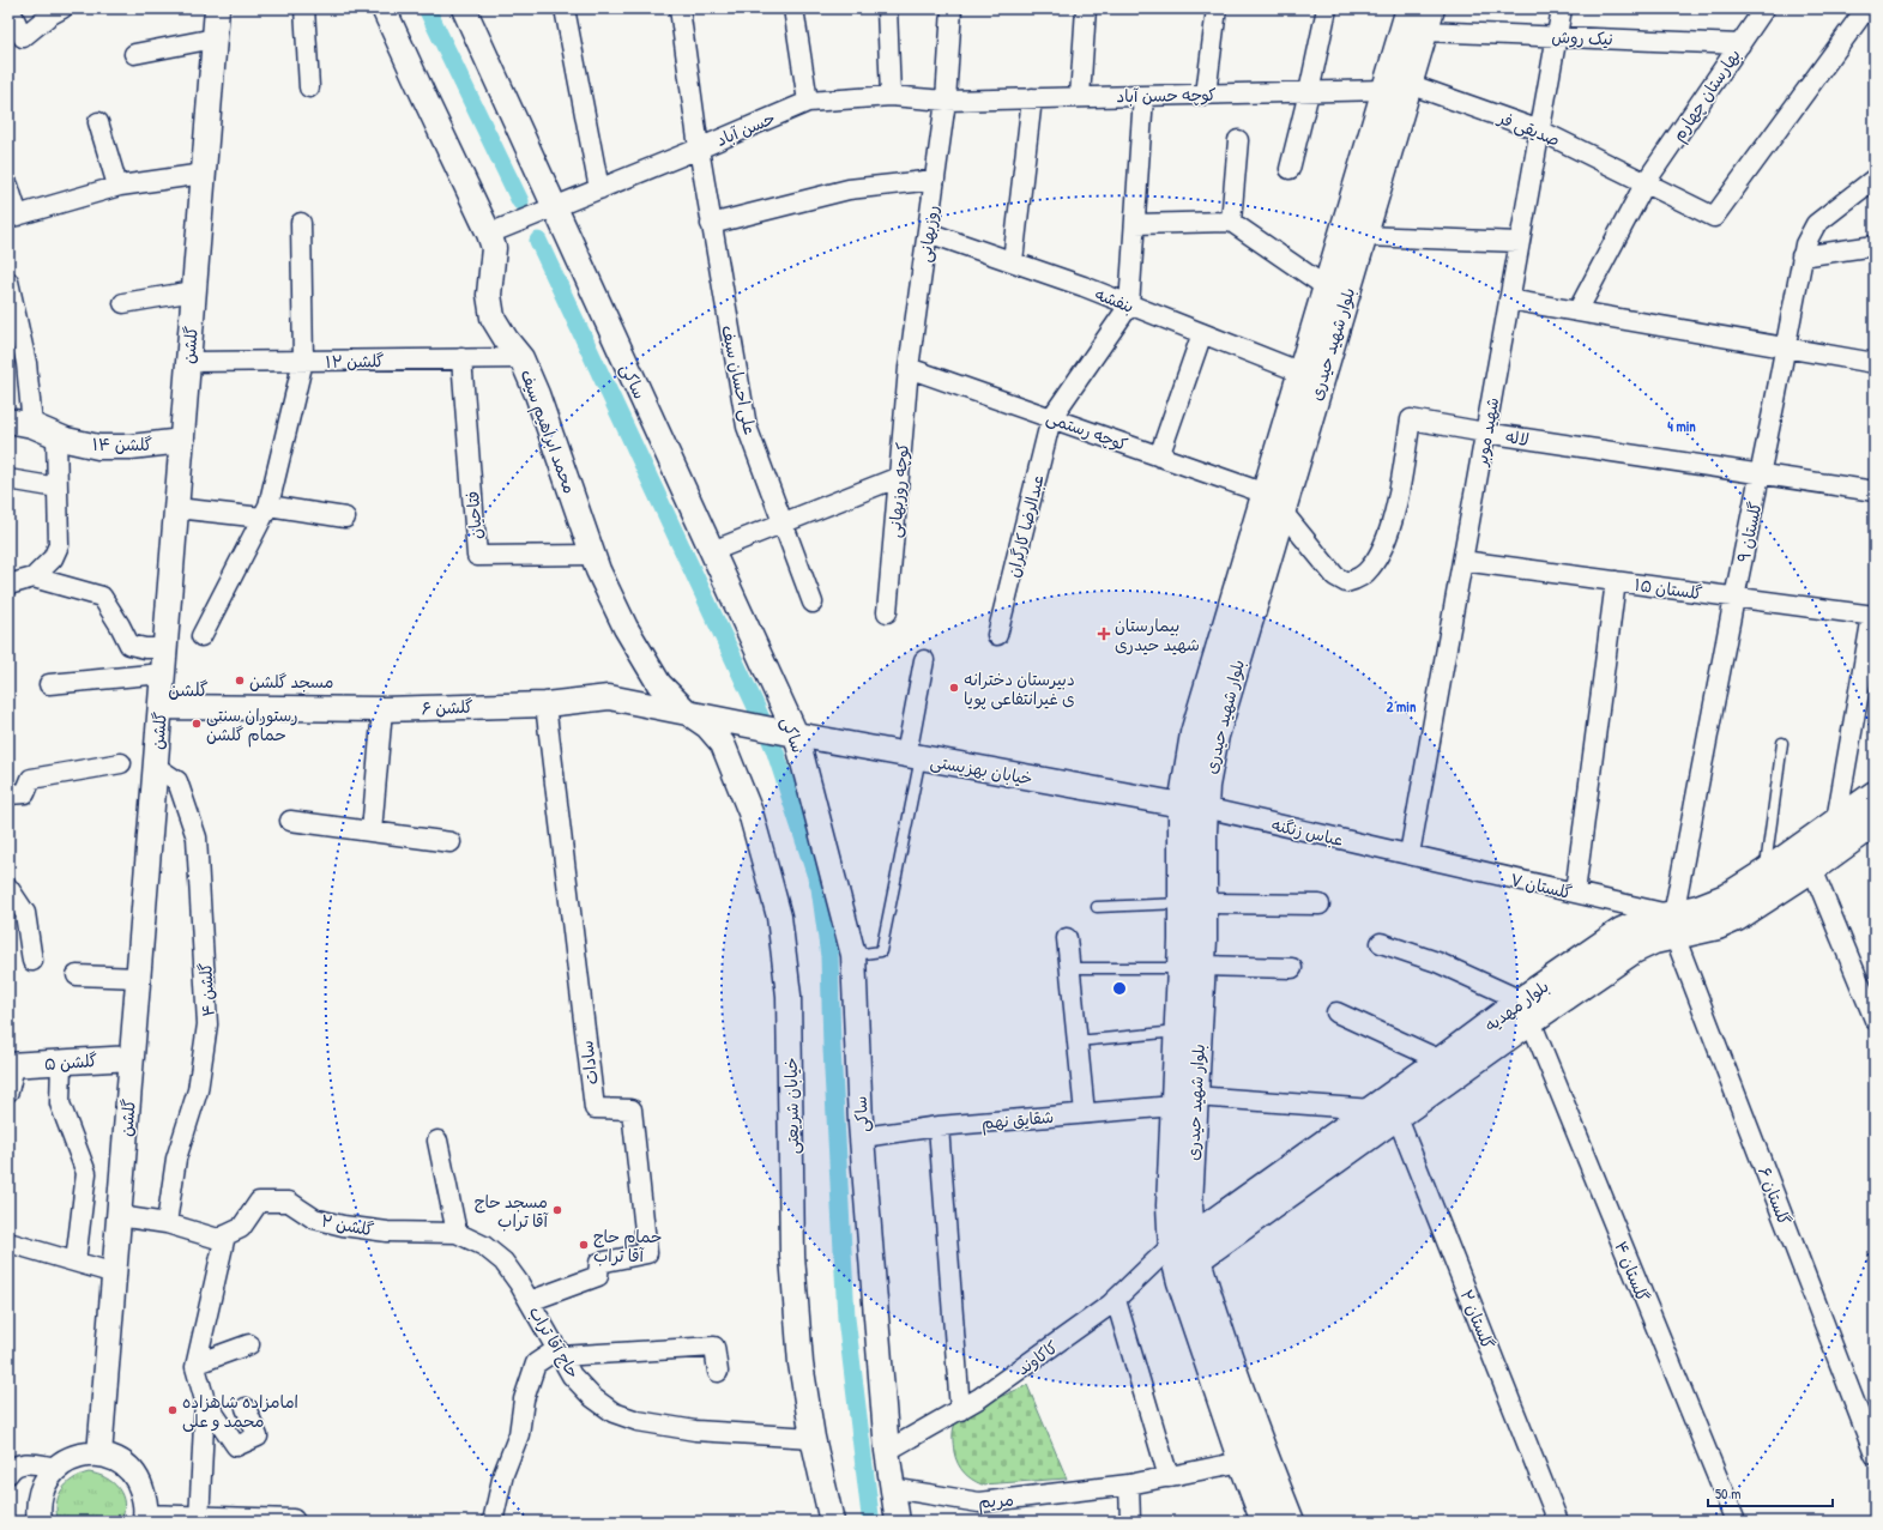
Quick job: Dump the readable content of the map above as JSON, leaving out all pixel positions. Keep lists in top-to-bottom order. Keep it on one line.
{"streets":{"main road":["بلوار شهید حیدری","بلوار مهدیه"],"street":["نیک روش","کوچه حسن آباد","بهارستان چهارم","حسن آباد","صدیقی فر","روزبهانی","بنفشه","گلشن","گلشن ۱۲","علی احسان سیف","ساکی","کوچه رستمی","محمد ابراهیم سیف","شهید موبر","لاله","گلشن ۱۴","کوچه روزبهانی","فتاحیان","عبدالرضا کارگران","گلستان ۹","گلستان ۱۵","گلشن ۶","خیابان بهزیستی","عباس زنگنه","گلستان ۷","گلشن ۴","گلشن ۵","سادات","خیابان شریعتی","شقایق نهم","گلستان ۶","گلشن ۲","گلستان ۴","گلستان ۲","حاج آقا تراب","کاکاوند","مریم"]},"crossings":[["نیک روش","بهارستان چهارم"],["نیک روش","بلوار شهید حیدری"],["نیک روش","شهید موبر"],["کوچه حسن آباد","حسن آباد"],["کوچه حسن آباد","صدیقی فر"],["کوچه حسن آباد","روزبهانی"],["کوچه حسن آباد","بلوار شهید حیدری"],["بهارستان چهارم","صدیقی فر"],["حسن آباد","روزبهانی"],["حسن آباد","علی احسان سیف"],["حسن آباد","ساکی"],["حسن آباد","محمد ابراهیم سیف"],["صدیقی فر","بلوار شهید حیدری"],["صدیقی فر","شهید موبر"],["روزبهانی","بنفشه"],["روزبهانی","کوچه رستمی"],["روزبهانی","کوچه روزبهانی"],["بنفشه","بلوار شهید حیدری"],["بلوار شهید حیدری","کوچه رستمی"],["بلوار شهید حیدری","لاله"],["بلوار شهید حیدری","خیابان بهزیستی"],["بلوار شهید حیدری","عباس زنگنه"],["بلوار شهید حیدری","بلوار مهدیه"],["بلوار شهید حیدری","شقایق نهم"],["بلوار شهید حیدری","کاکاوند"],["بلوار شهید حیدری","مریم"],["گلشن","گلشن ۱۲"],["گلشن","گلشن ۱۴"],["گلشن","گلشن ۶"],["گلشن","گلشن ۴"],["گلشن","گلشن ۵"],["گلشن ۱۲","محمد ابراهیم سیف"],["گلشن ۱۲","فتاحیان"],["ساکی","گلشن ۶"],["ساکی","خیابان بهزیستی"],["ساکی","شقایق نهم"],["ساکی","کاکاوند"],["ساکی","مریم"],["کوچه رستمی","لاله"],["کوچه رستمی","کوچه روزبهانی"],["کوچه رستمی","عبدالرضا کارگران"],["محمد ابراهیم سیف","فتاحیان"],["محمد ابراهیم سیف","گلشن ۶"],["محمد ابراهیم سیف","خیابان شریعتی"],["شهید موبر","لاله"],["شهید موبر","گلستان ۱۵"],["شهید موبر","عباس زنگنه"],["شهید موبر","گلستان ۷"],["لاله","گلستان ۹"],["گلستان ۹","گلستان ۱۵"],["گلستان ۹","گلستان ۷"],["گلستان ۹","بلوار مهدیه"],["گلستان ۹","گلستان ۶"],["گلشن ۶","خیابان بهزیستی"],["گلشن ۶","سادات"],["گلشن ۶","خیابان شریعتی"],["خیابان بهزیستی","عباس زنگنه"],["عباس زنگنه","گلستان ۷"],["گلستان ۷","بلوار مهدیه"],["گلستان ۷","گلستان ۶"],["بلوار مهدیه","شقایق نهم"],["بلوار مهدیه","گلستان ۶"],["بلوار مهدیه","گلستان ۴"],["بلوار مهدیه","گلستان ۲"],["بلوار مهدیه","کاکاوند"],["سادات","حاج آقا تراب"],["خیابان شریعتی","حاج آقا تراب"],["گلشن ۲","حاج آقا تراب"]],"districts":["گلشن"],"places":{"health":["بیمارستان شهید حیدری"],"other":["مسجد گلشن","دبیرستان دخترانه ی غیرانتفاعی پویا","رستوران سنتی حمام گلشن","مسجد حاج آقا تراب","حمام حاج آقا تراب","امامزاده شاهزاده محمد و علی"]},"scale_bar":"50 m","rings":["4 min","2 min"]}
